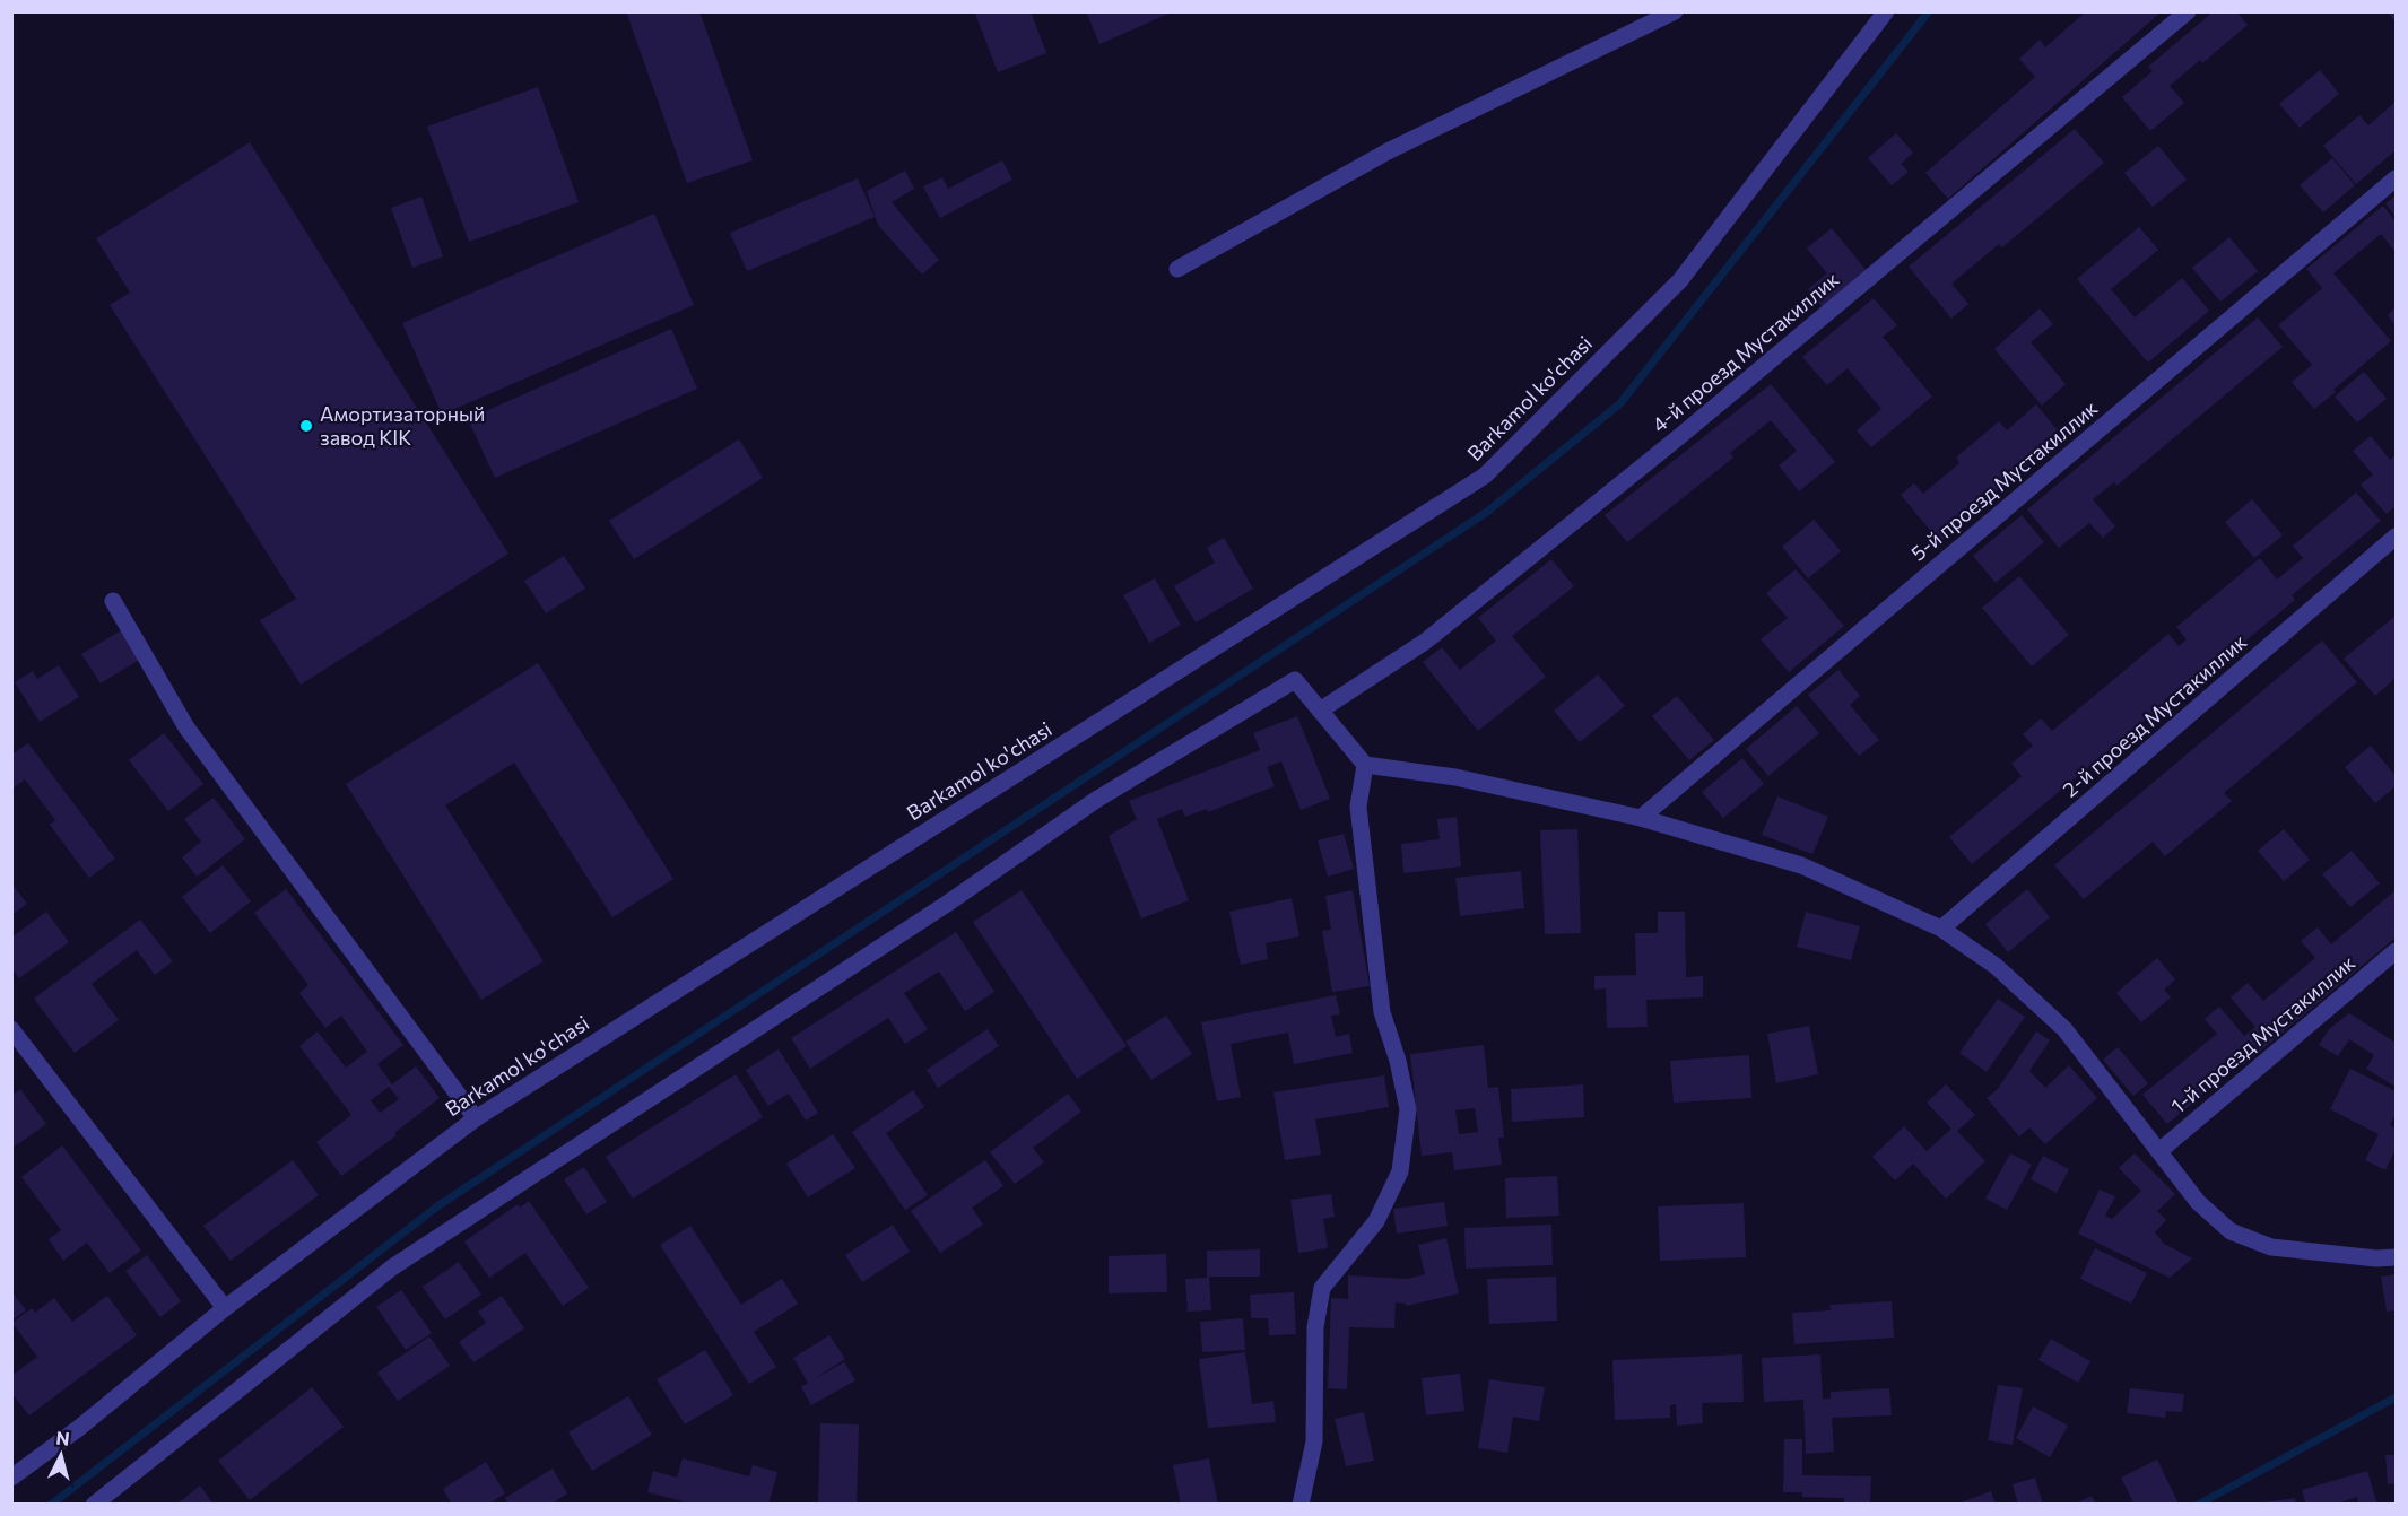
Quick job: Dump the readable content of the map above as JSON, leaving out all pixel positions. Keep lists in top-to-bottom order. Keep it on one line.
{"streets":{"street":["4-й проезд Мустакиллик","Barkamol ko'chasi","5-й проезд Мустакиллик","2-й проезд Мустакиллик","1-й проезд Мустакиллик"]},"places":["Амортизаторный завод KIK"],"north":"top"}
